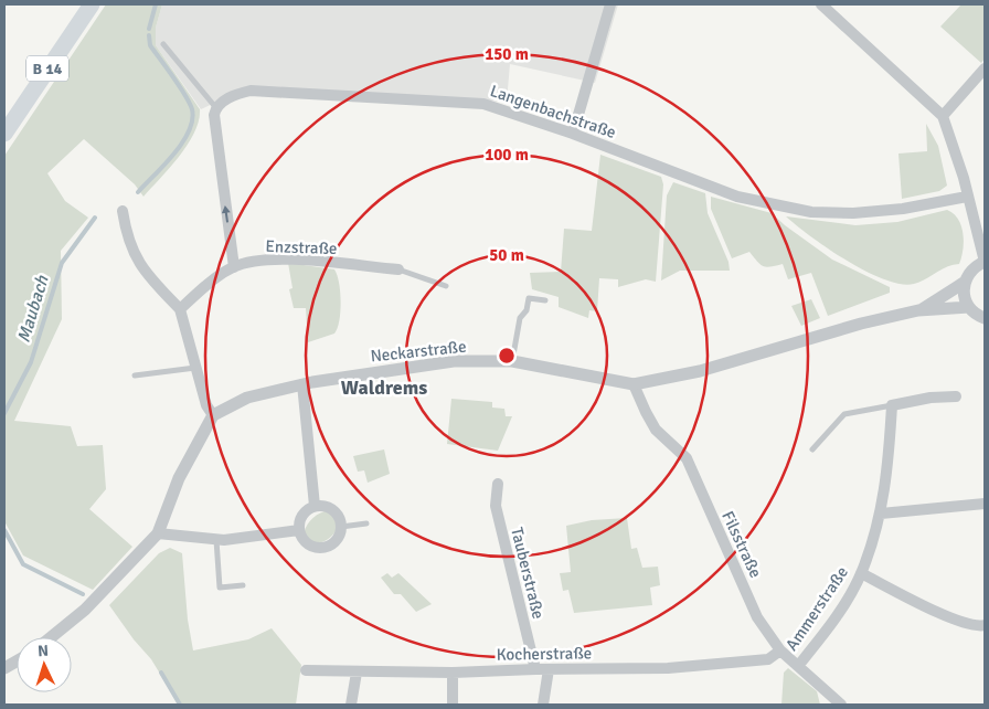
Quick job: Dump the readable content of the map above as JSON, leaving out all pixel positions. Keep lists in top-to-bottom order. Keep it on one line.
{"streets":{"main road":["B 14"],"street":["Langenbachstraße","Enzstraße","Neckarstraße","Filsstraße","Tauberstraße","Ammerstraße","Kocherstraße"]},"crossings":[["Neckarstraße","Filsstraße"],["Filsstraße","Ammerstraße"],["Filsstraße","Kocherstraße"],["Tauberstraße","Kocherstraße"]],"districts":["Waldrems"],"water":["Maubach"],"north":"top","rings":["150 m","100 m","50 m"]}
